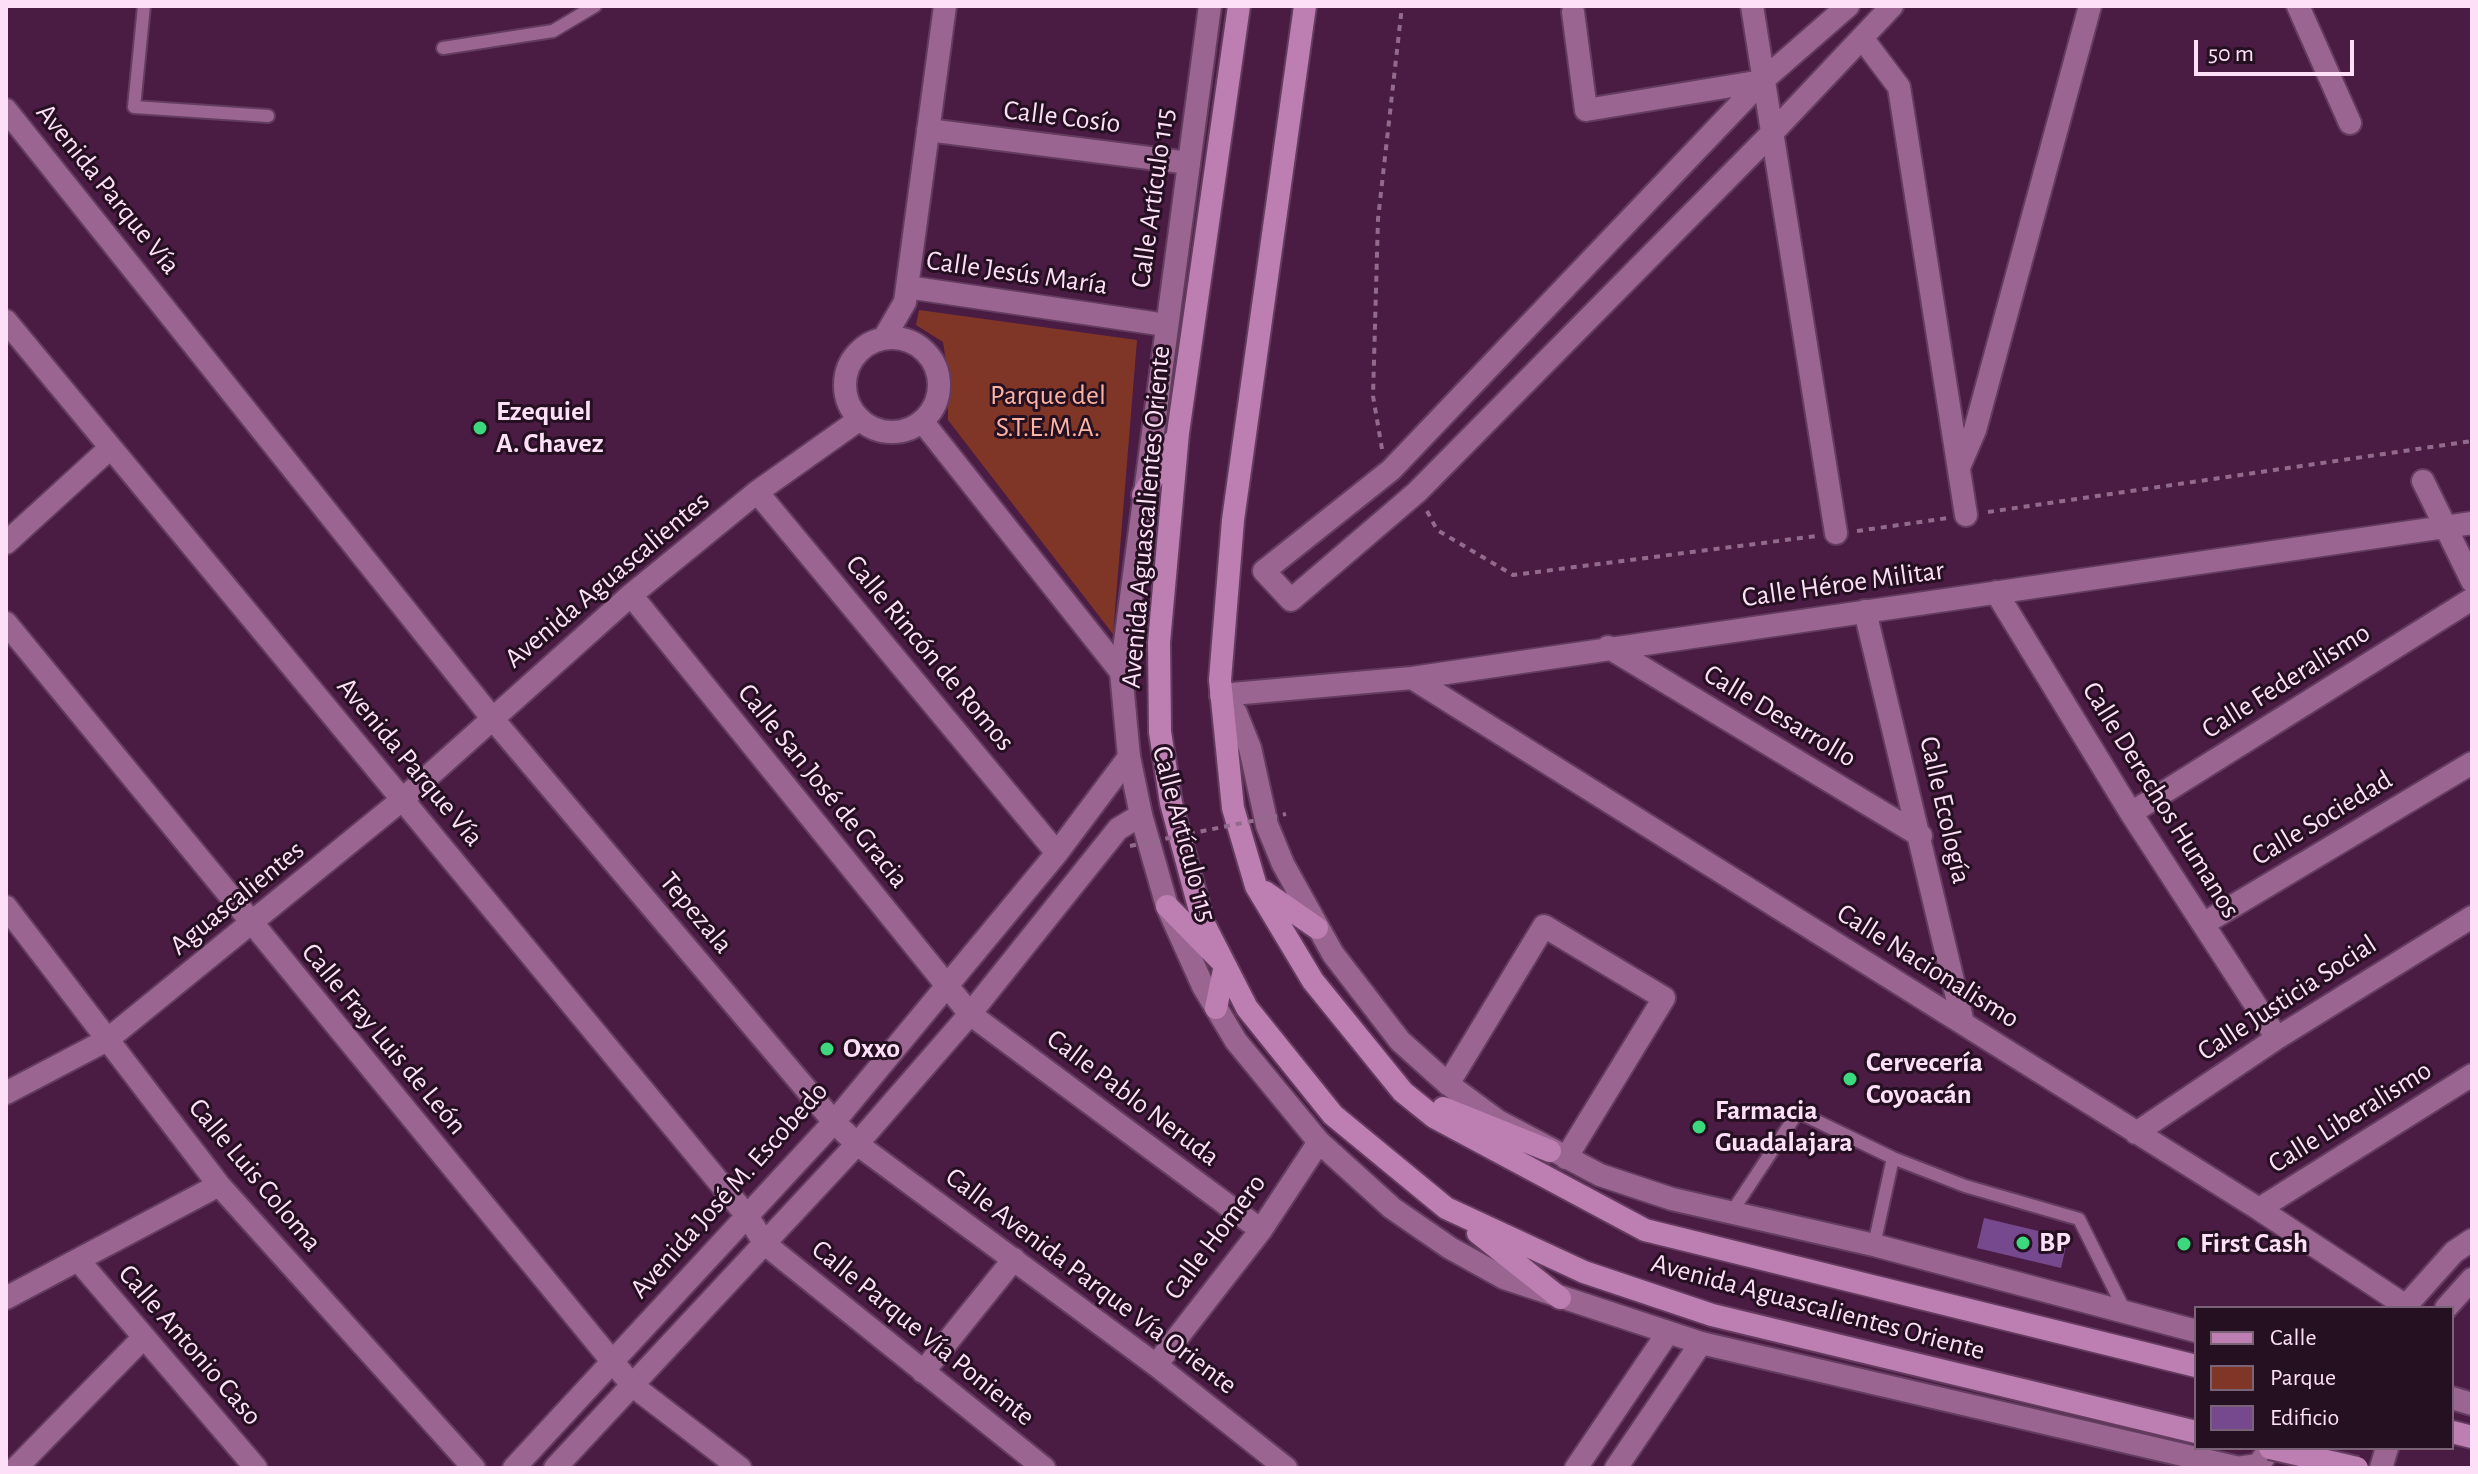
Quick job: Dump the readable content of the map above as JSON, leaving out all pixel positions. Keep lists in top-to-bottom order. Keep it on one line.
{"streets":{"main road":["Avenida Aguascalientes Oriente"],"street":["Calle Cosío","Avenida Parque Vía","Calle Artículo 115","Calle Jesús María","Avenida Aguascalientes","Calle Héroe Militar","Calle Rincón de Romos","Calle Federalismo","Calle Desarrollo","Calle San José de Gracia","Calle Derechos Humanos","Calle Ecología","Calle Sociedad","Aguascalientes","Tepezala","Calle Nacionalismo","Calle Justicia Social","Calle Fray Luis de León","Calle Pablo Neruda","Calle Liberalismo","Calle Luis Coloma","Avenida José M. Escobedo","Calle Homero","Calle Avenida Parque Vía Oriente","Calle Parque Vía Poniente","Calle Antonio Caso"]},"crossings":[["Calle Cosío","Calle Artículo 115"],["Avenida Parque Vía","Avenida Aguascalientes"],["Avenida Parque Vía","Aguascalientes"],["Avenida Parque Vía","Tepezala"],["Avenida Parque Vía","Avenida José M. Escobedo"],["Avenida Parque Vía","Calle Parque Vía Poniente"],["Calle Artículo 115","Calle Jesús María"],["Calle Artículo 115","Avenida Aguascalientes Oriente"],["Calle Artículo 115","Avenida José M. Escobedo"],["Calle Artículo 115","Calle Homero"],["Avenida Aguascalientes Oriente","Calle Héroe Militar"],["Avenida Aguascalientes","Calle Rincón de Romos"],["Avenida Aguascalientes","Calle San José de Gracia"],["Avenida Aguascalientes","Aguascalientes"],["Avenida Aguascalientes","Tepezala"],["Calle Héroe Militar","Calle Desarrollo"],["Calle Héroe Militar","Calle Derechos Humanos"],["Calle Héroe Militar","Calle Ecología"],["Calle Héroe Militar","Calle Nacionalismo"],["Calle Rincón de Romos","Avenida José M. Escobedo"],["Calle Federalismo","Calle Derechos Humanos"],["Calle Desarrollo","Calle Ecología"],["Calle San José de Gracia","Calle Pablo Neruda"],["Calle San José de Gracia","Avenida José M. Escobedo"],["Calle Derechos Humanos","Calle Sociedad"],["Calle Derechos Humanos","Calle Justicia Social"],["Calle Ecología","Calle Nacionalismo"],["Aguascalientes","Calle Fray Luis de León"],["Aguascalientes","Calle Luis Coloma"],["Tepezala","Avenida José M. Escobedo"],["Tepezala","Calle Avenida Parque Vía Oriente"],["Calle Nacionalismo","Calle Justicia Social"],["Calle Nacionalismo","Calle Liberalismo"],["Calle Fray Luis de León","Avenida José M. Escobedo"],["Calle Pablo Neruda","Calle Homero"],["Calle Homero","Calle Avenida Parque Vía Oriente"]],"parks":["Parque del S.T.E.M.A."],"places":["Ezequiel A. Chavez","Oxxo","Cervecería Coyoacán","Farmacia Guadalajara","BP","First Cash"],"legend":["Calle","Parque","Edificio"],"scale_bar":"50 m"}
